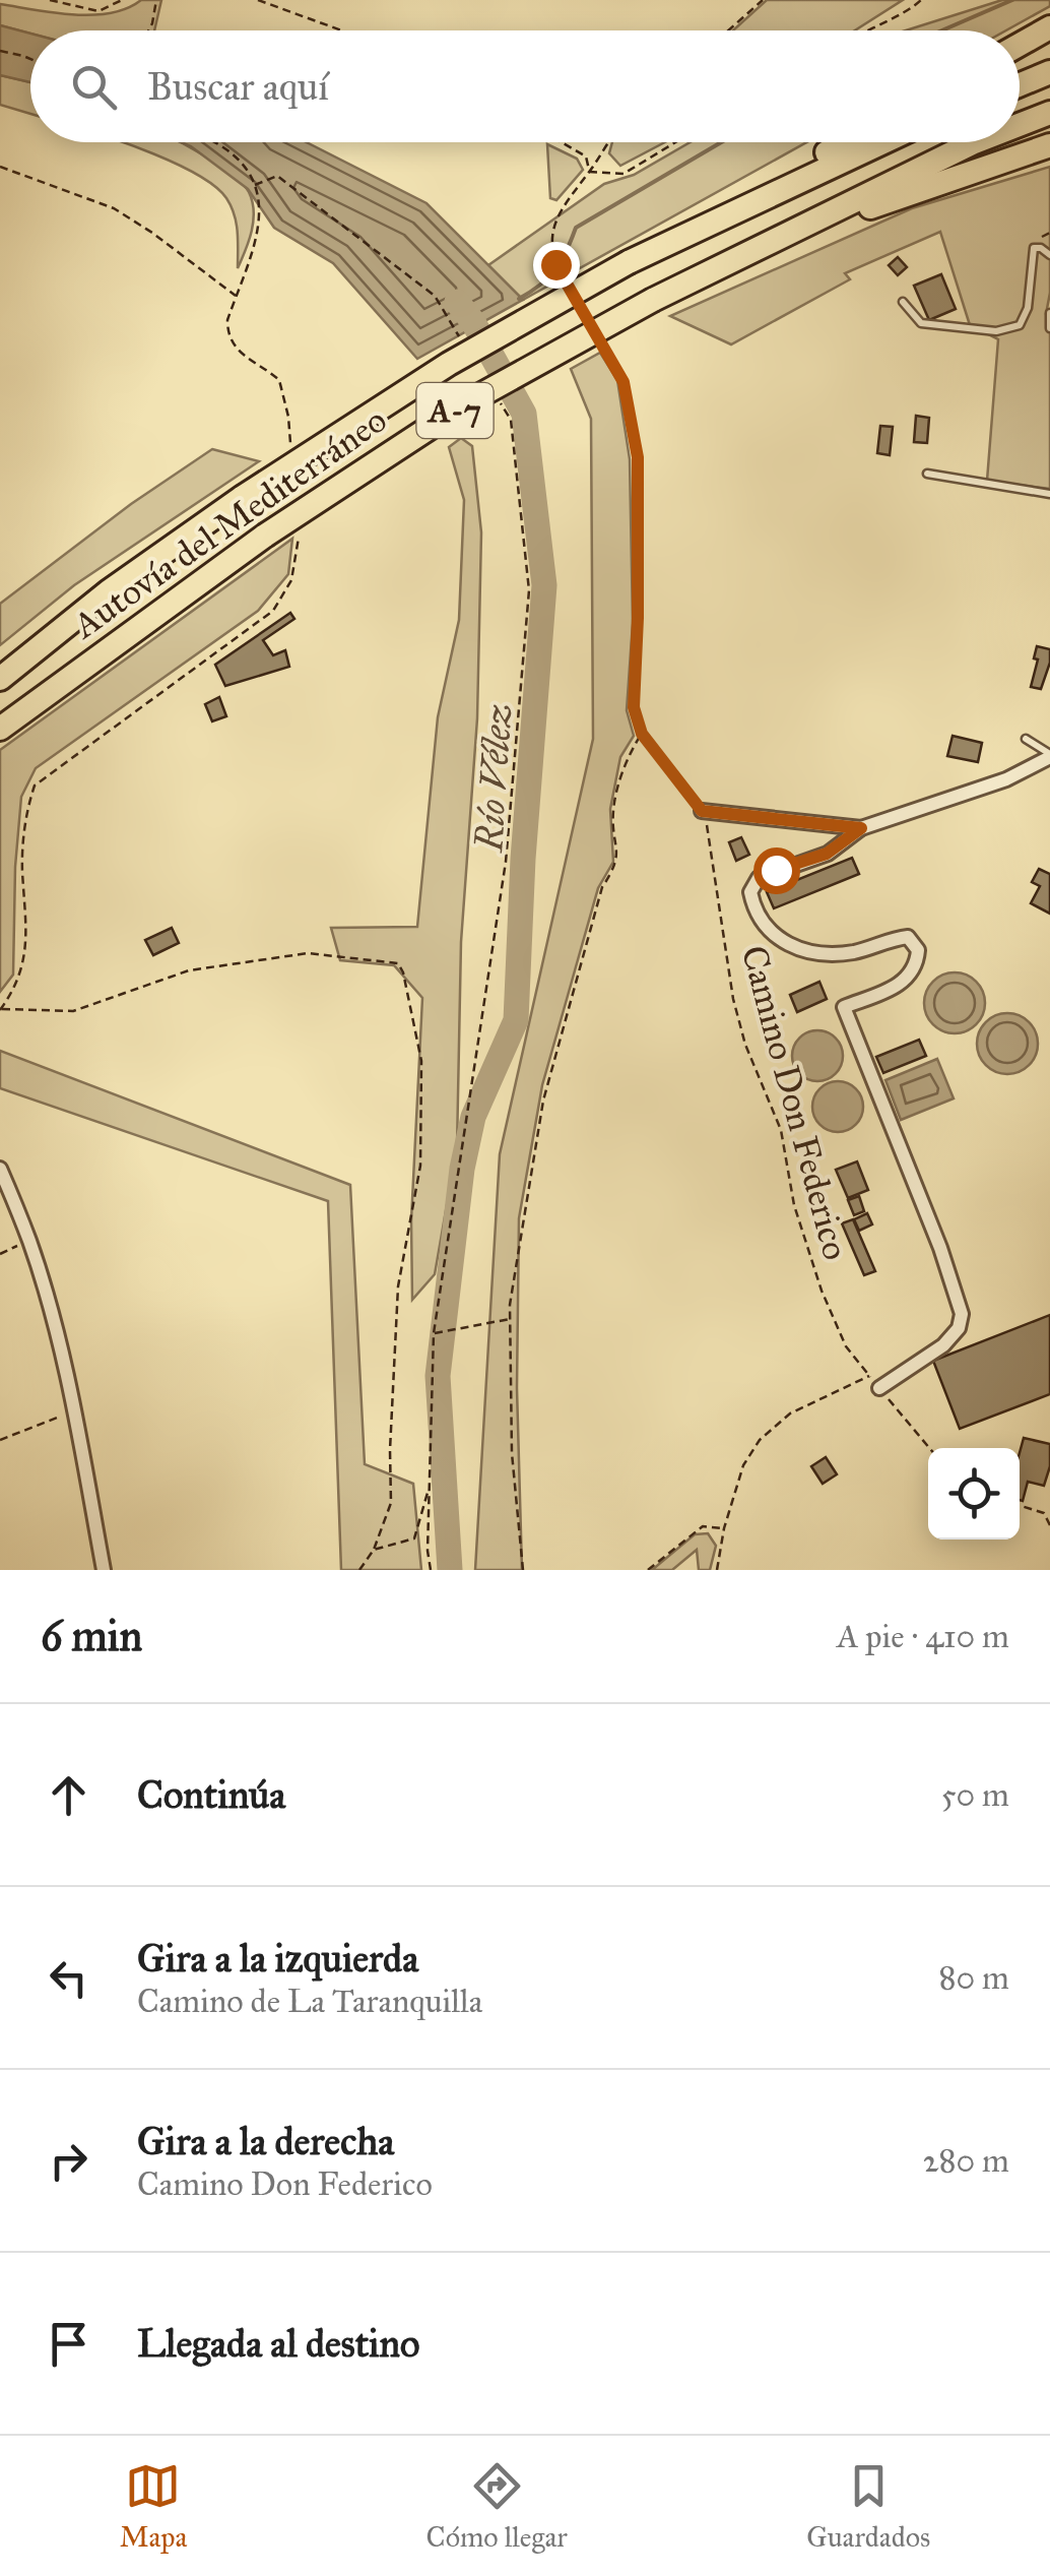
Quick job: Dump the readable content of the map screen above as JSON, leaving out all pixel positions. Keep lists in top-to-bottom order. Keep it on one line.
{"streets":{"highway":["A-7","Autovía del Mediterráneo"],"path":["Camino Don Federico"]},"water":["Río Vélez"],"page":{"search":"Buscar aquí","heading":["6 min","A pie · 410 m"],"list":[["Continúa","50 m"],["Gira a la izquierda","Camino de La Taranquilla","80 m"],["Gira a la derecha","Camino Don Federico","280 m"],"Llegada al destino"],"nav":["Mapa","Cómo llegar","Guardados"]}}
